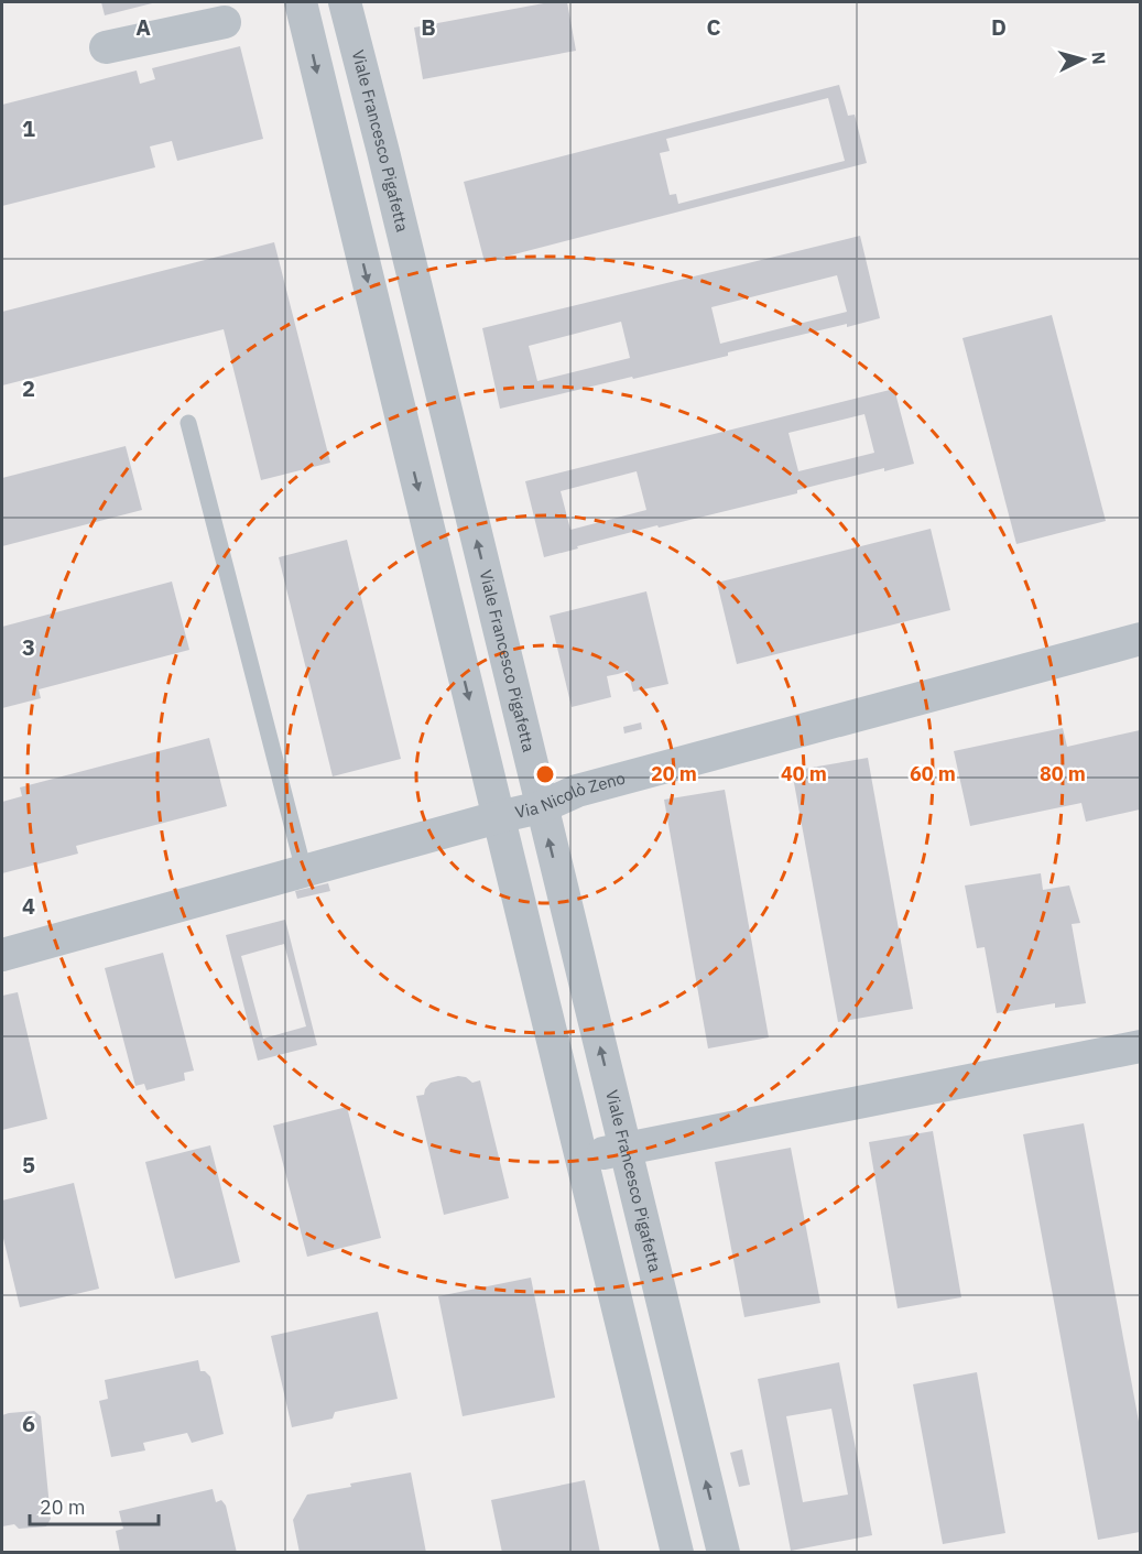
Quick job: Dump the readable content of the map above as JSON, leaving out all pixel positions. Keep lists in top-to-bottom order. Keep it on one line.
{"streets":{"street":["Viale Francesco Pigafetta","Via Nicolò Zeno"]},"crossings":[["Viale Francesco Pigafetta","Via Nicolò Zeno"]],"scale_bar":"20 m","north":"right","grid":{"columns":["A","B","C","D"],"rows":["1","2","3","4","5","6"]},"rings":["20 m","40 m","60 m","80 m"]}
